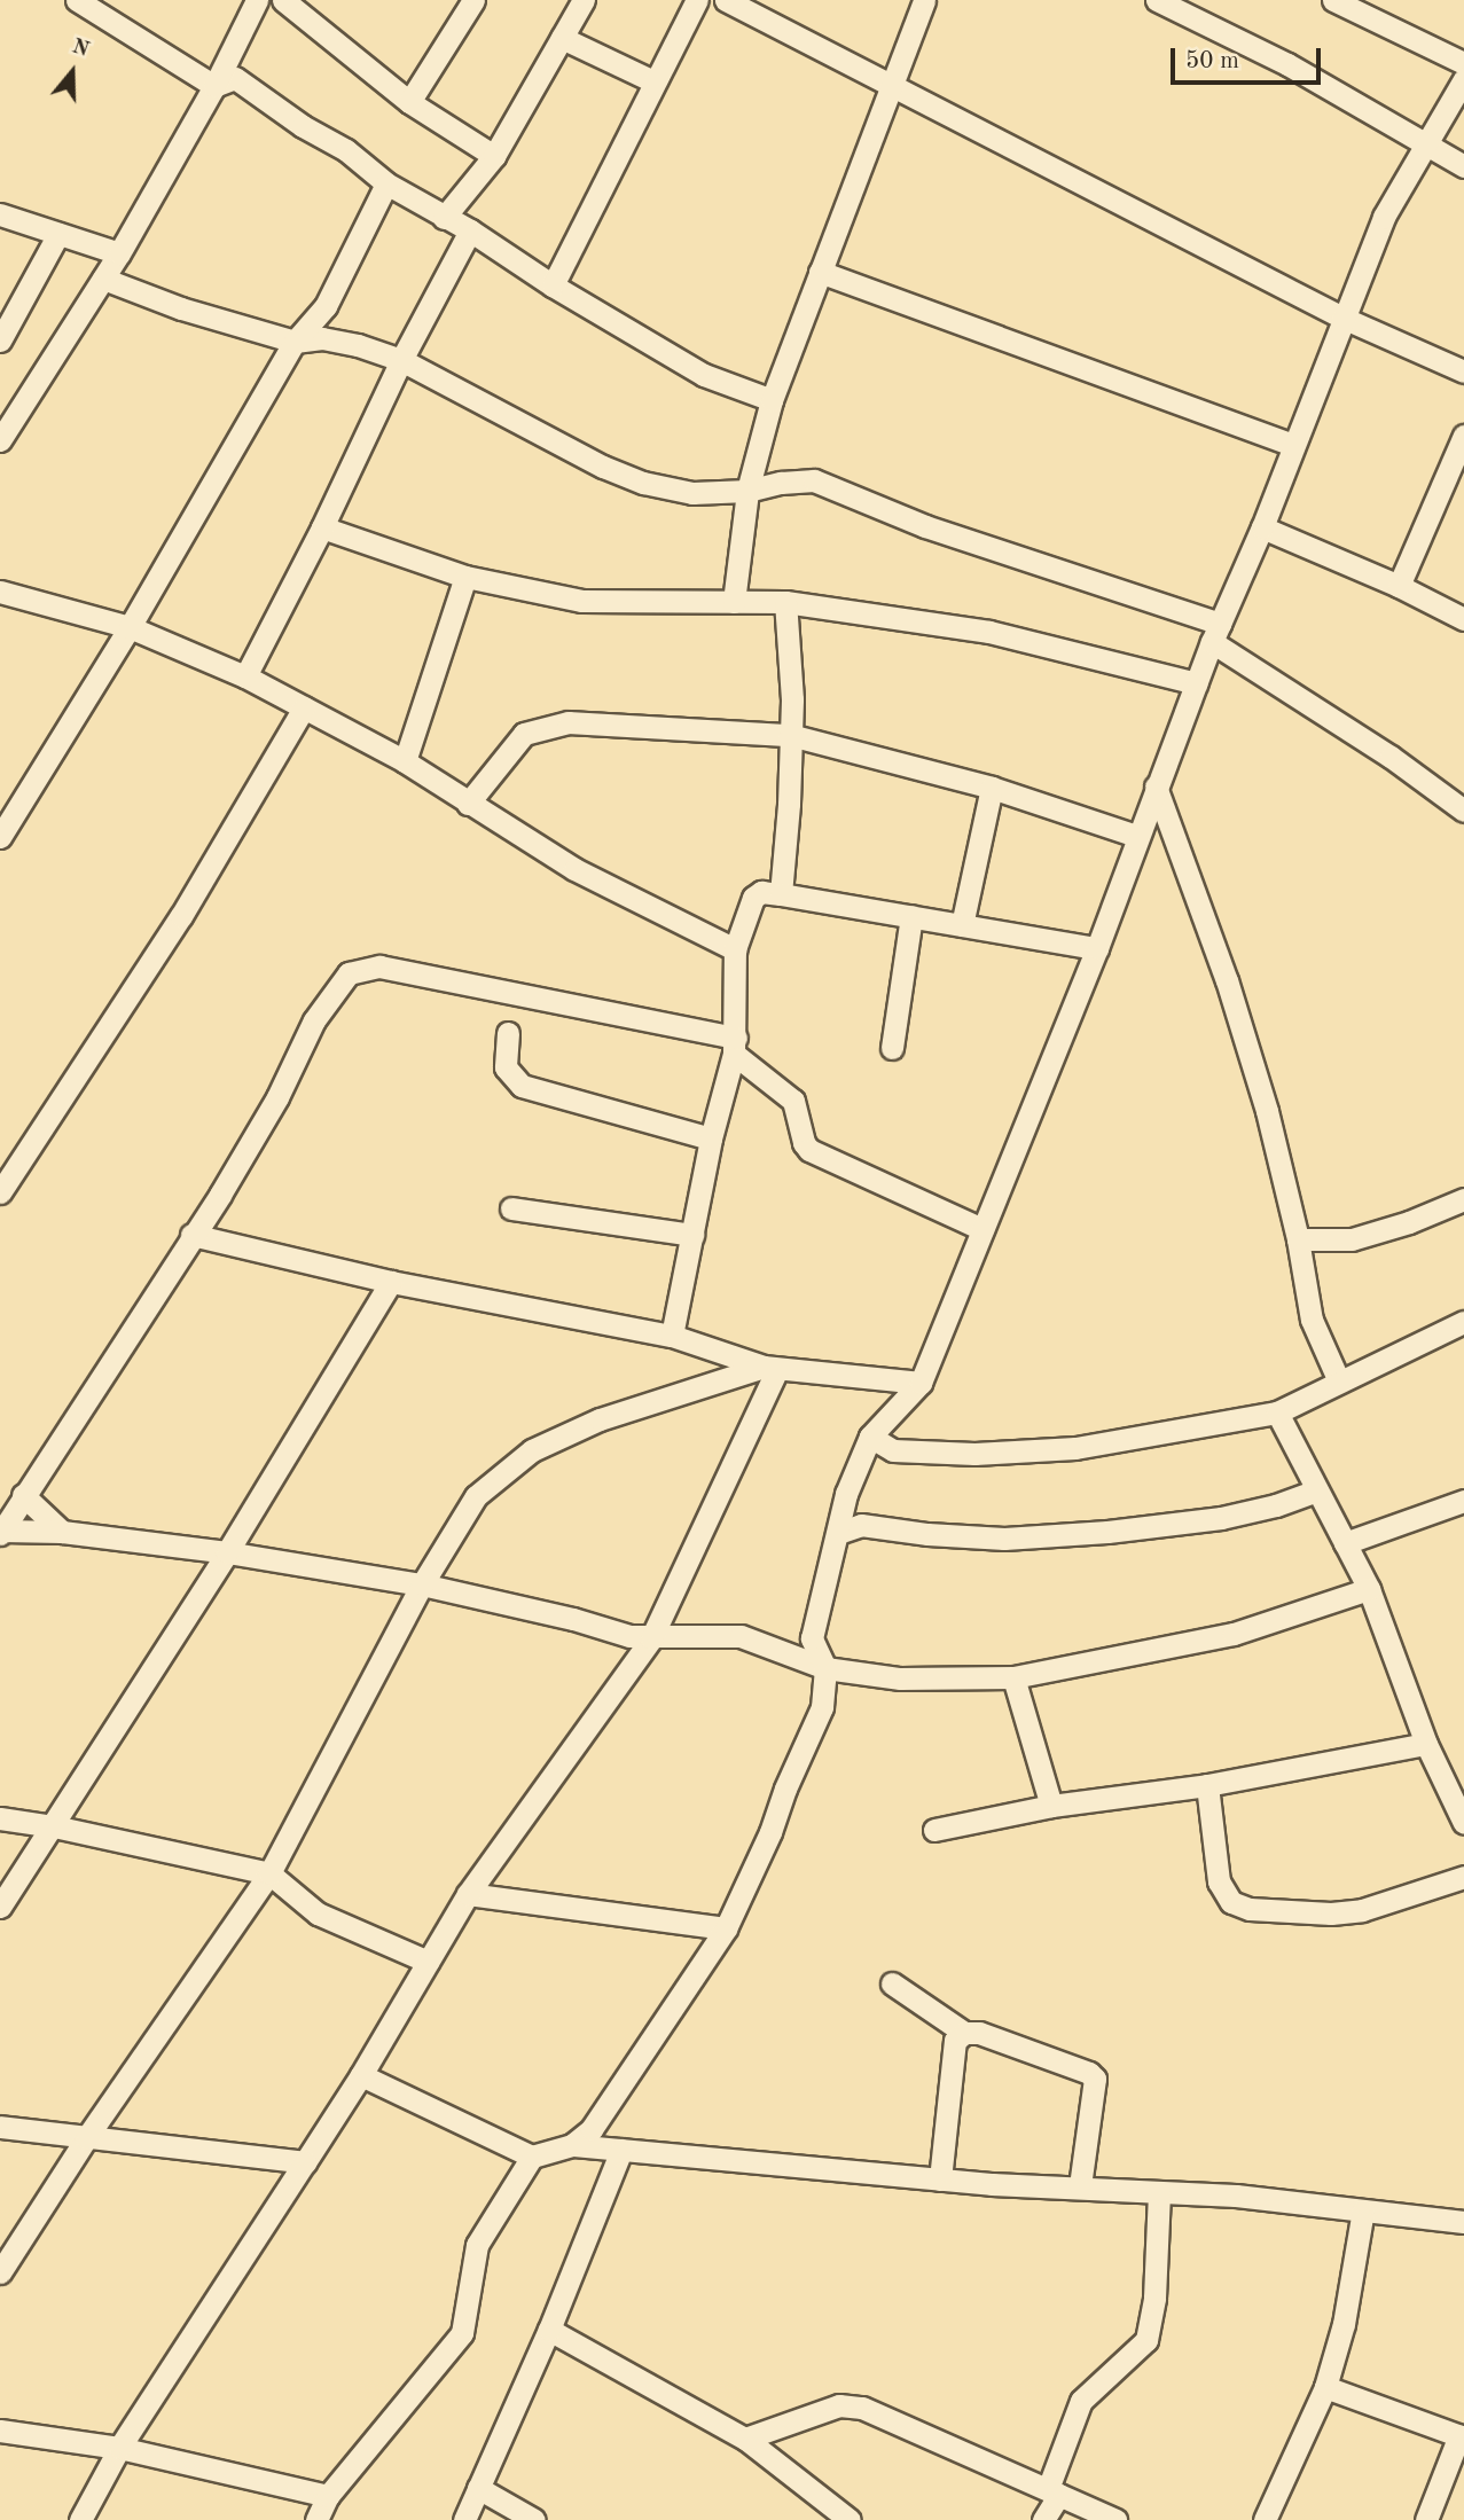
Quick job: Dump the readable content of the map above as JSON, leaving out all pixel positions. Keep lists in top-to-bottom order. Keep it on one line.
{"scale_bar":"50 m","north":"top"}
